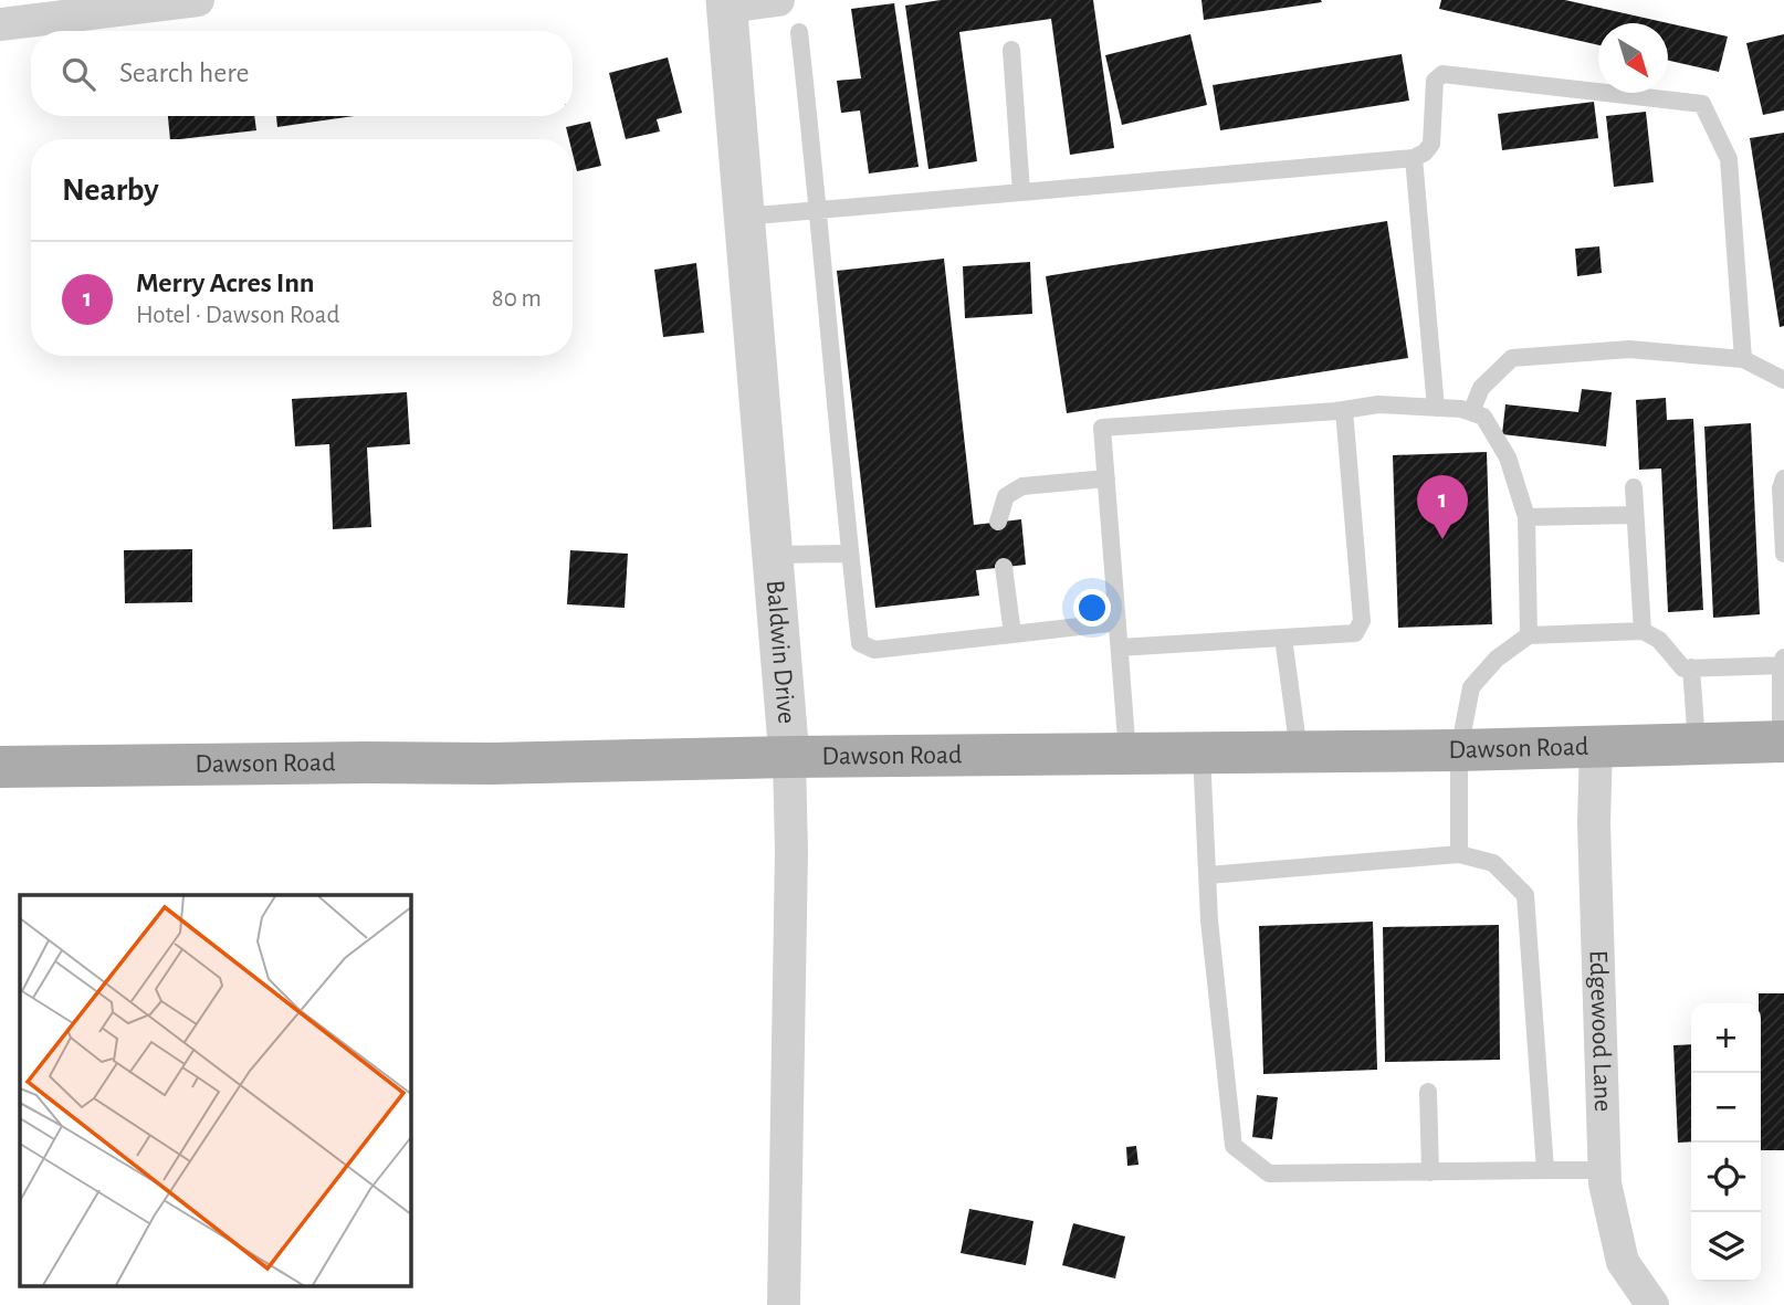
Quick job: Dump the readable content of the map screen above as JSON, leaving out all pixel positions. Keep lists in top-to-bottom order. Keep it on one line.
{"streets":{"main road":["Dawson Road"],"street":["Baldwin Drive","Edgewood Lane"]},"crossings":[["Baldwin Drive","Dawson Road"],["Dawson Road","Edgewood Lane"]],"north":"bottom right","page":{"search":"Search here","heading":"Nearby","list":[{"mark":"1","name":"Merry Acres Inn","note":"Hotel · Dawson Road","value":"80 m"}],"pins":"1","map_buttons":["+","−"]}}
